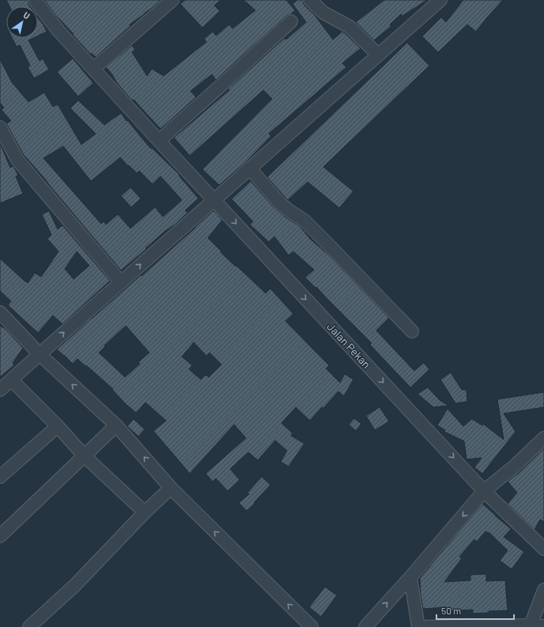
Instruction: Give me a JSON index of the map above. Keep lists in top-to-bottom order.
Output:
{
  "streets": {
    "street": ["Jalan Pekan"]
  },
  "scale_bar": "50 m",
  "north": "top right"
}
